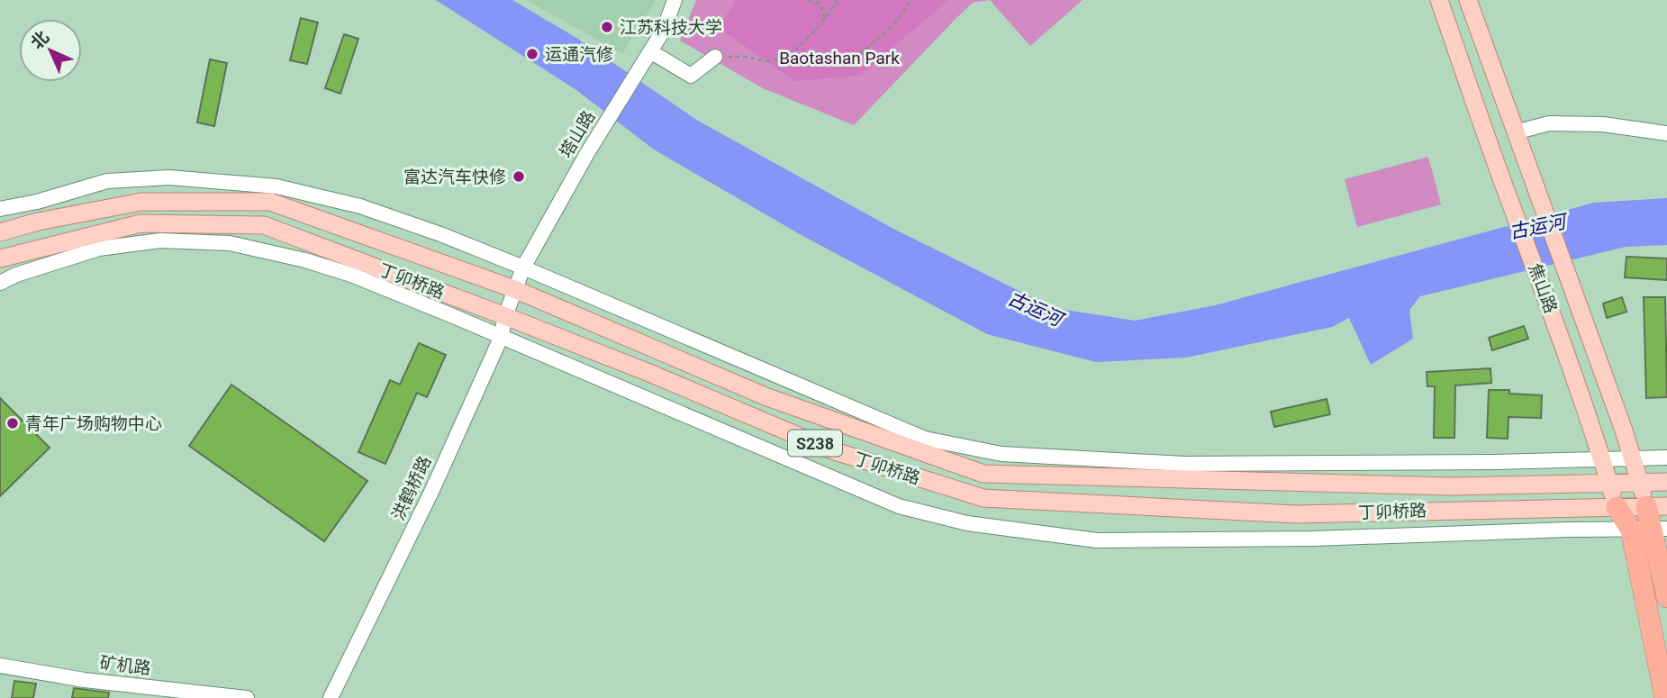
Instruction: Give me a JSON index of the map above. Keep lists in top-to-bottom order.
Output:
{
  "streets": {
    "main road": ["丁卯桥路", "焦山路", "S238"],
    "street": ["塔山路", "洪鹤桥路", "矿机路"]
  },
  "crossings": [
    ["塔山路", "丁卯桥路"],
    ["塔山路", "洪鹤桥路"],
    ["丁卯桥路", "焦山路"],
    ["丁卯桥路", "洪鹤桥路"]
  ],
  "water": ["古运河"],
  "parks": ["Baotashan Park"],
  "places": [
    "江苏科技大学",
    "运通汽修",
    "富达汽车快修",
    "青年广场购物中心"
  ],
  "north": "top left"
}
